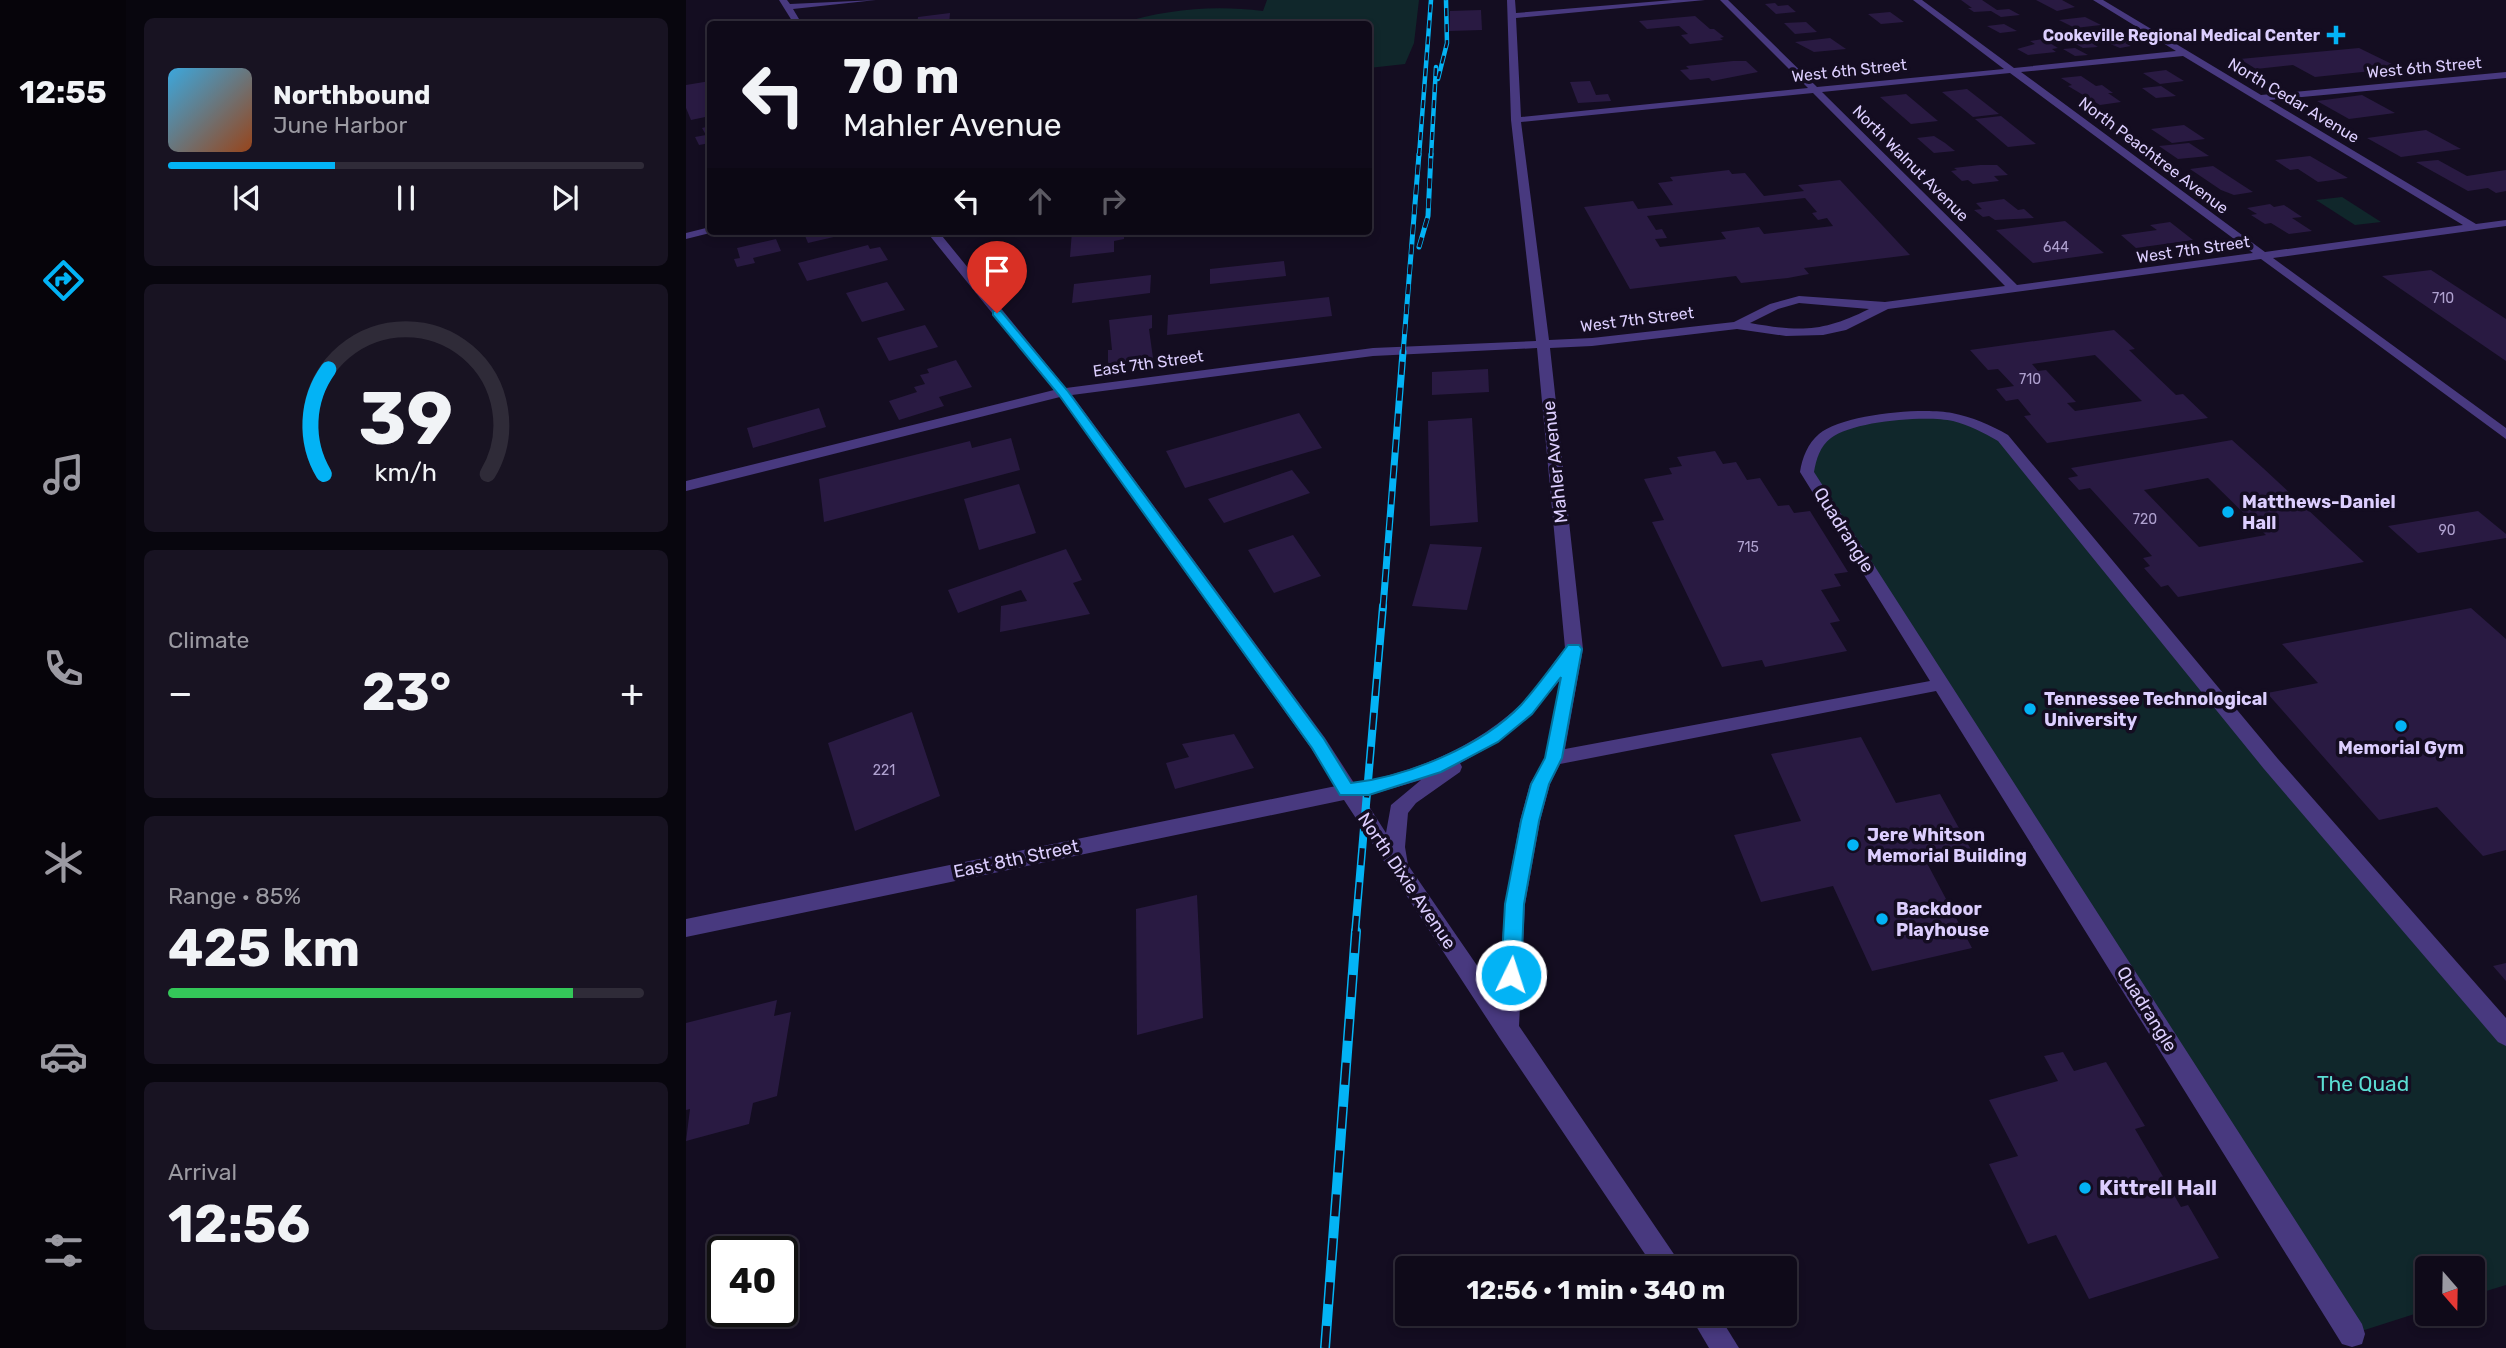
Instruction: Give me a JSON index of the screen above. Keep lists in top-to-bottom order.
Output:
{
  "streets": {
    "street": [
      "West 6th Street",
      "North Cedar Avenue",
      "North Peachtree Avenue",
      "North Walnut Avenue",
      "West 7th Street",
      "East 7th Street",
      "Mahler Avenue",
      "Quadrangle",
      "East 8th Street",
      "North Dixie Avenue"
    ]
  },
  "crossings": [
    ["West 6th Street", "North Cedar Avenue"],
    ["West 6th Street", "North Peachtree Avenue"],
    ["West 6th Street", "North Walnut Avenue"],
    ["West 6th Street", "Mahler Avenue"],
    ["North Cedar Avenue", "West 7th Street"],
    ["North Peachtree Avenue", "West 7th Street"],
    ["North Walnut Avenue", "West 7th Street"],
    ["West 7th Street", "East 7th Street"],
    ["West 7th Street", "Mahler Avenue"],
    ["East 7th Street", "Mahler Avenue"],
    ["East 7th Street", "North Dixie Avenue"],
    ["Mahler Avenue", "North Dixie Avenue"],
    ["East 8th Street", "North Dixie Avenue"]
  ],
  "parks": ["The Quad"],
  "places": {
    "health": ["Cookeville Regional Medical Center"],
    "other": [
      "Matthews-Daniel Hall",
      "Tennessee Technological University",
      "Memorial Gym",
      "Jere Whitson Memorial Building",
      "Backdoor Playhouse",
      "Kittrell Hall"
    ]
  },
  "house_numbers": [
    "644",
    "710",
    "710",
    "720",
    "90",
    "715",
    "221"
  ],
  "north": "bottom",
  "page": {
    "tabs": "12:55",
    "turn": ["70 m", "Mahler Avenue"],
    "song": ["Northbound", "June Harbor"],
    "tile": [
      "Climate",
      ["Range · 85%", "425 km"],
      ["Arrival", "12:56"]
    ],
    "heat": ["−", "23°", "+"],
    "limit": "40",
    "trip": "12:56 · 1 min · 340 m",
    "gauge": ["39", "km/h"]
  }
}
